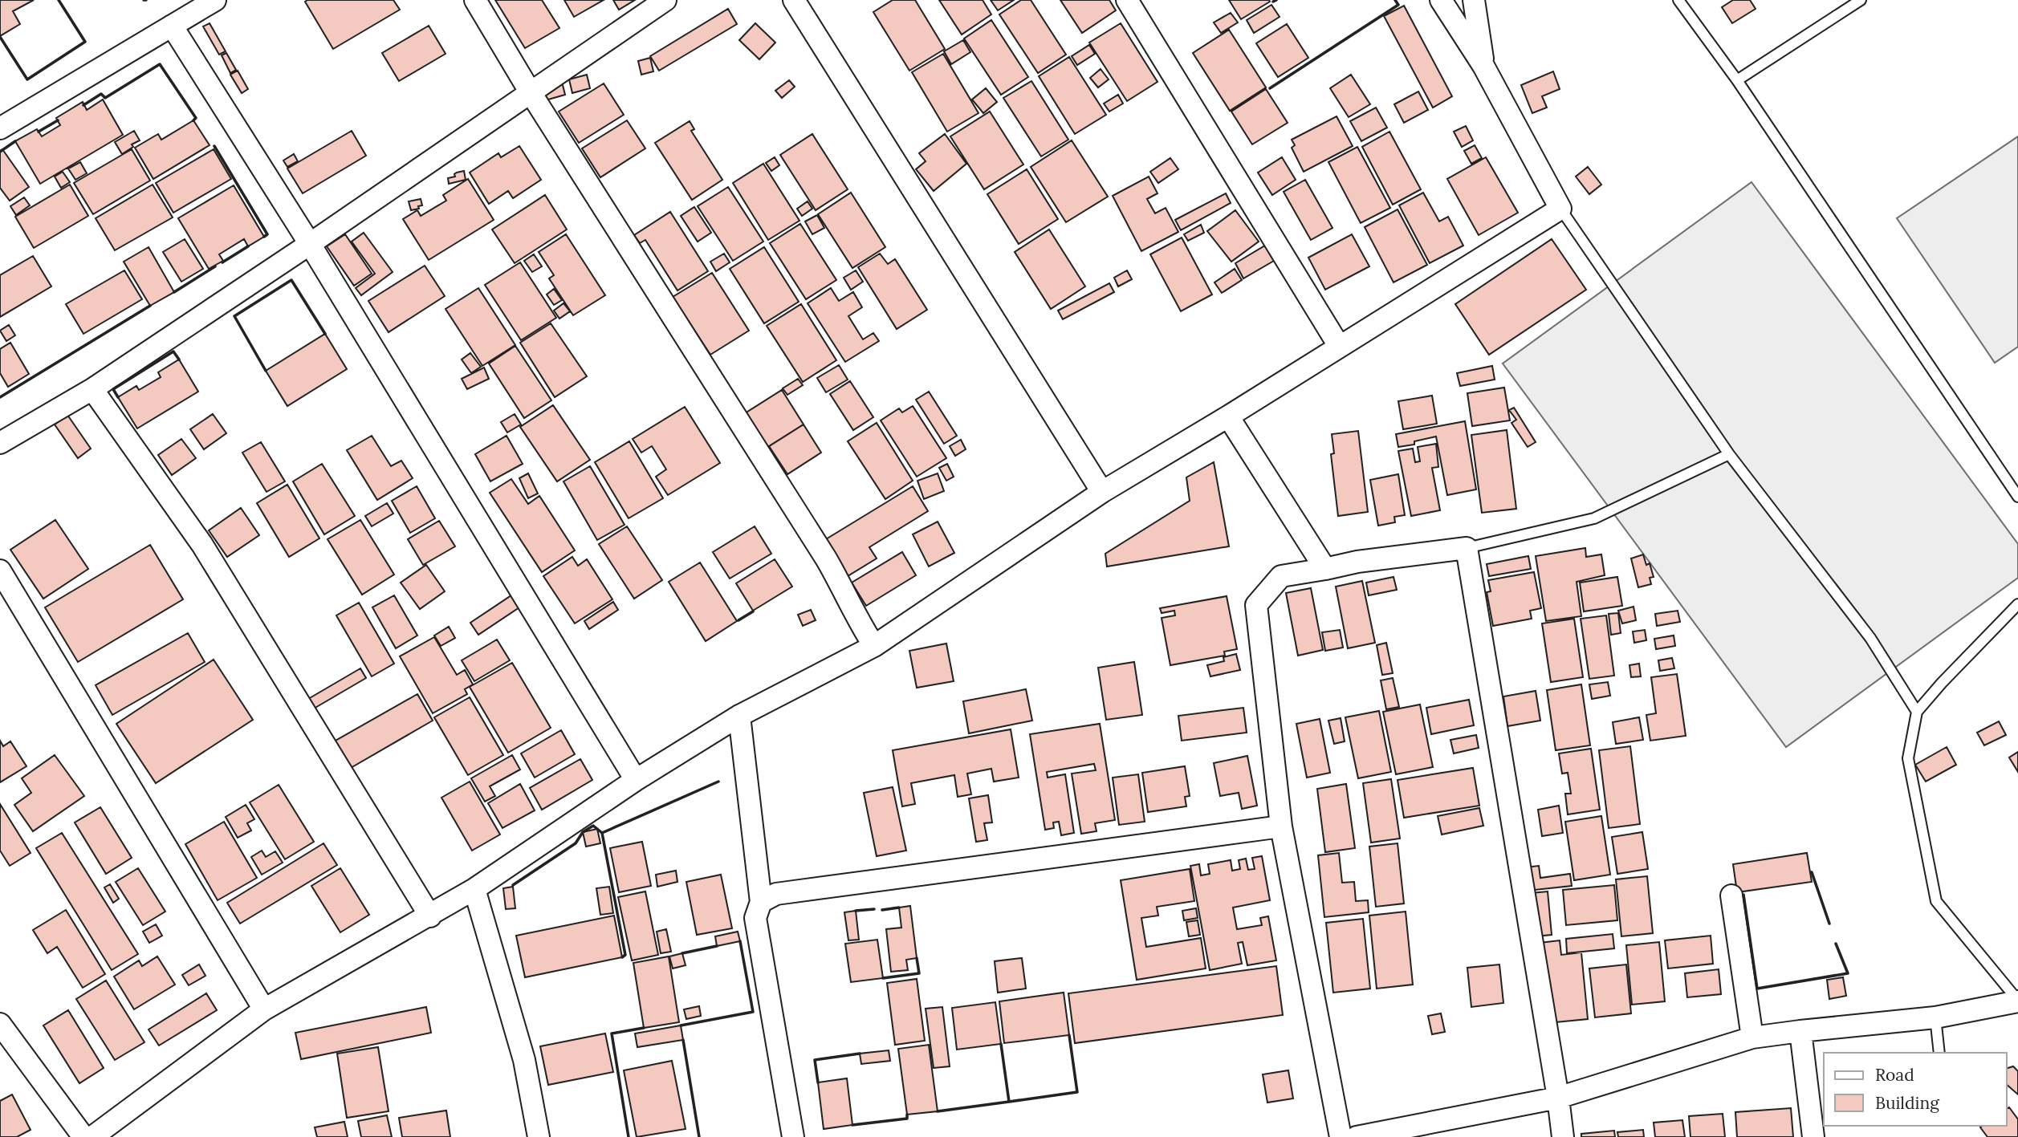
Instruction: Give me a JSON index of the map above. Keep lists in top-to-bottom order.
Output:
{
  "legend": ["Road", "Building"]
}
